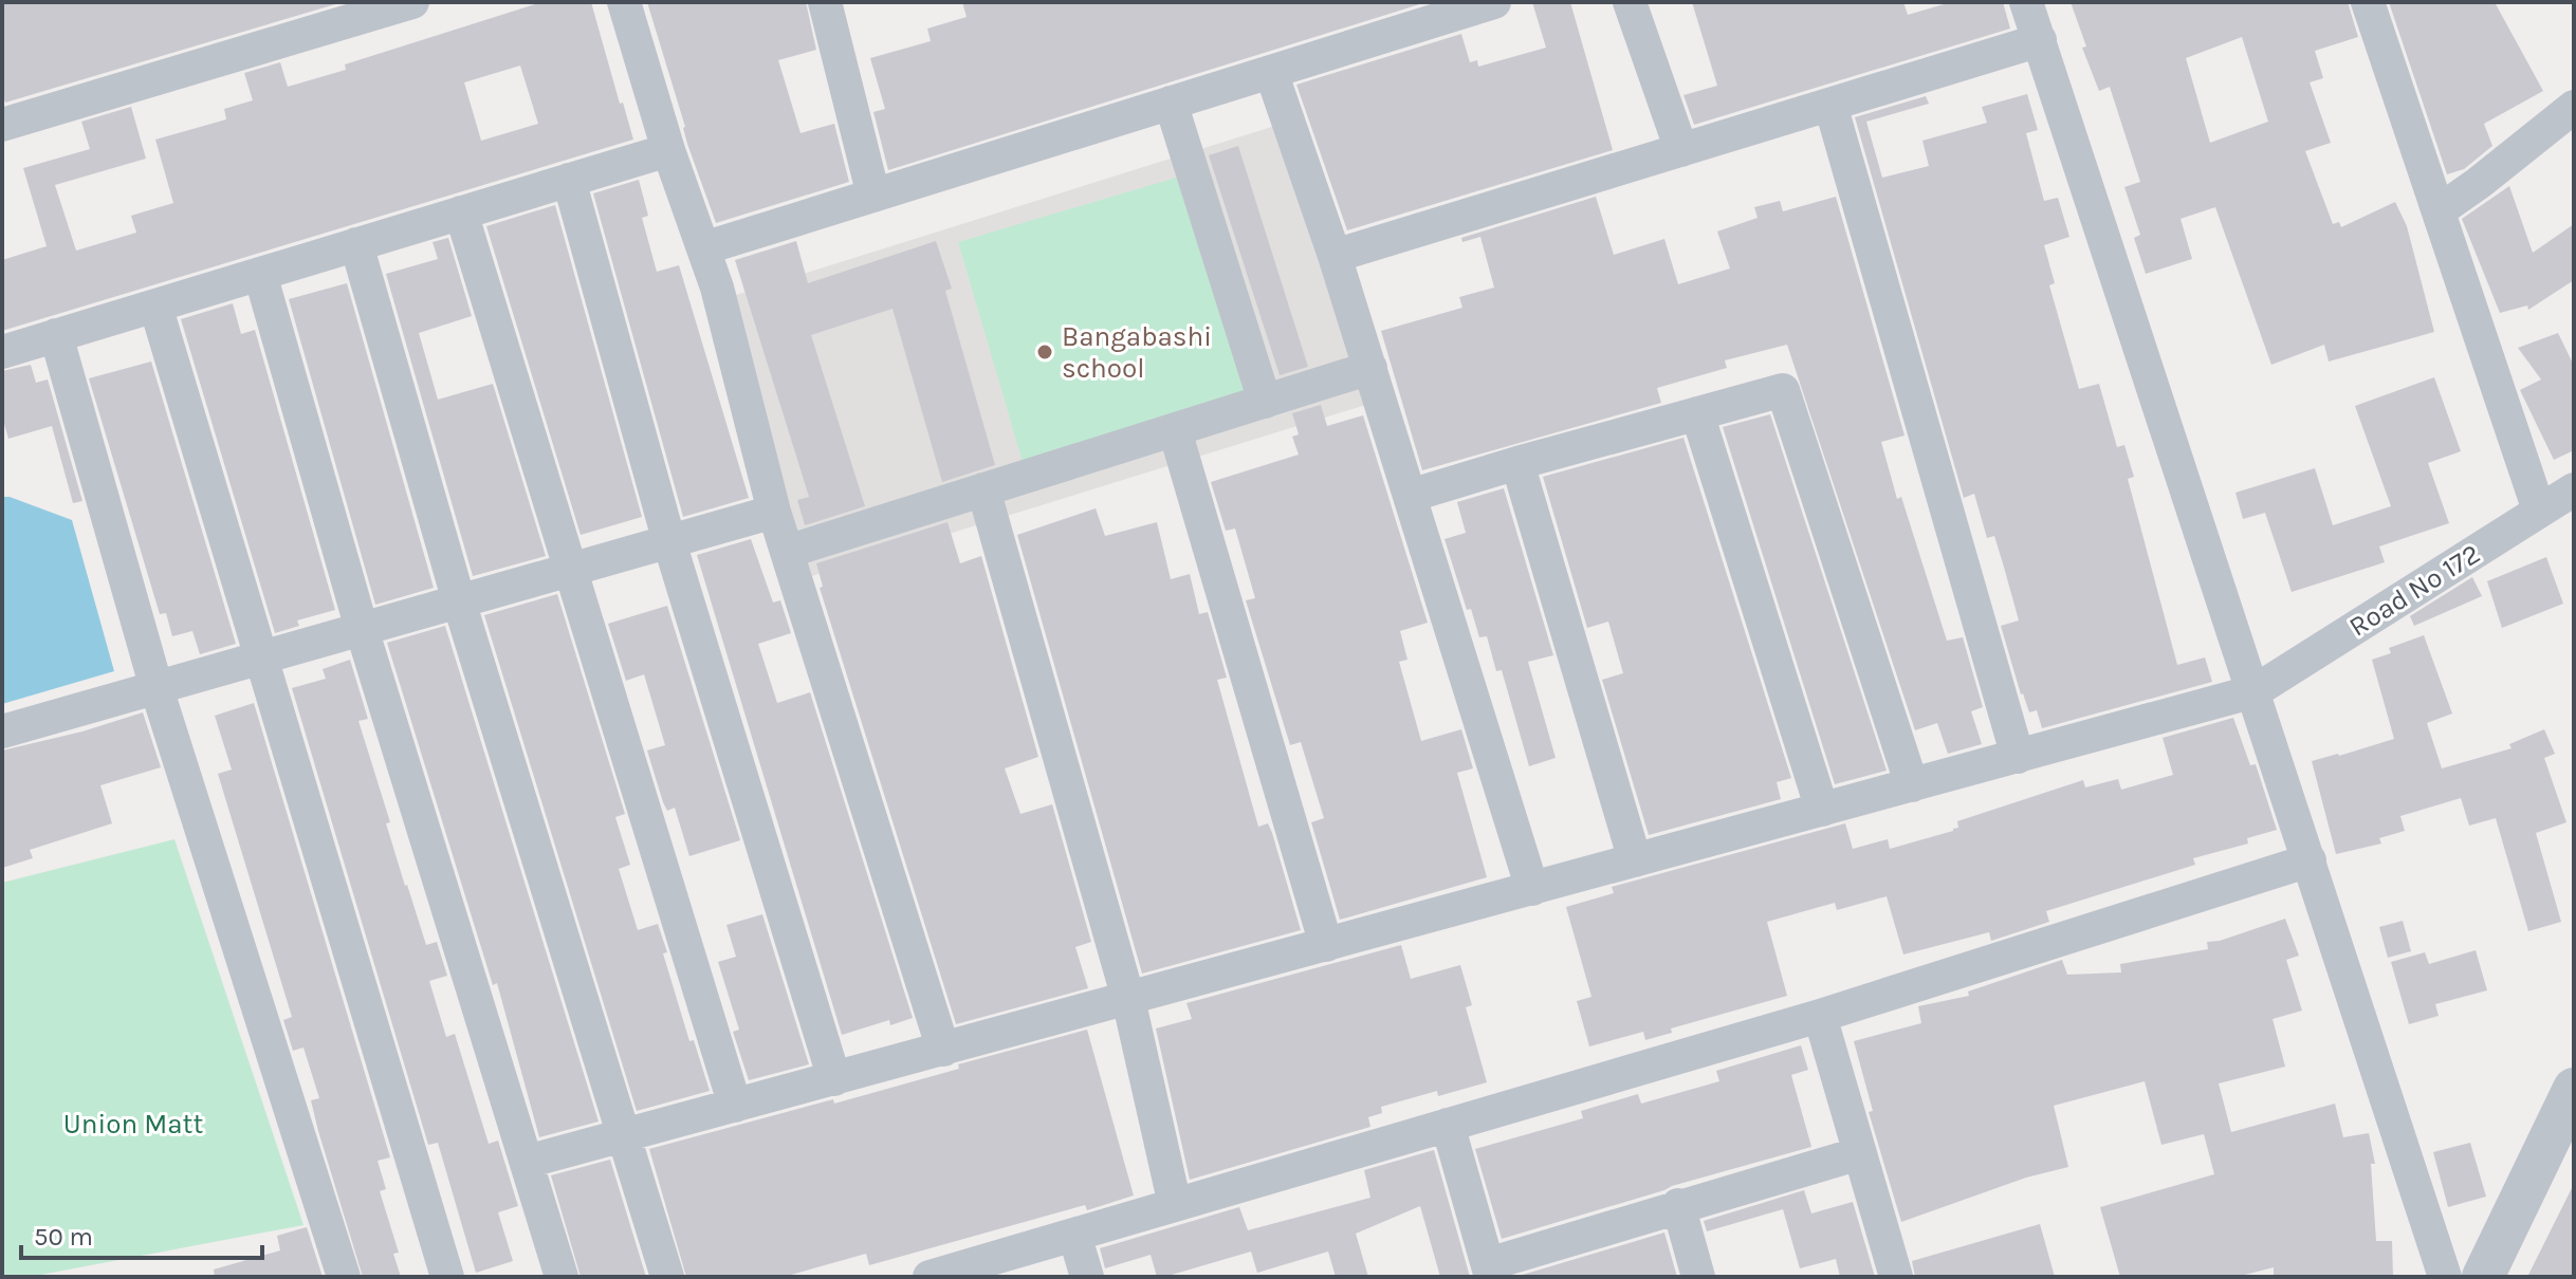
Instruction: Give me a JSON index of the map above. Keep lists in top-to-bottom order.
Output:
{
  "streets": {
    "street": ["Road No 172"]
  },
  "parks": ["Union Matt"],
  "places": ["Bangabashi school"],
  "scale_bar": "50 m"
}
